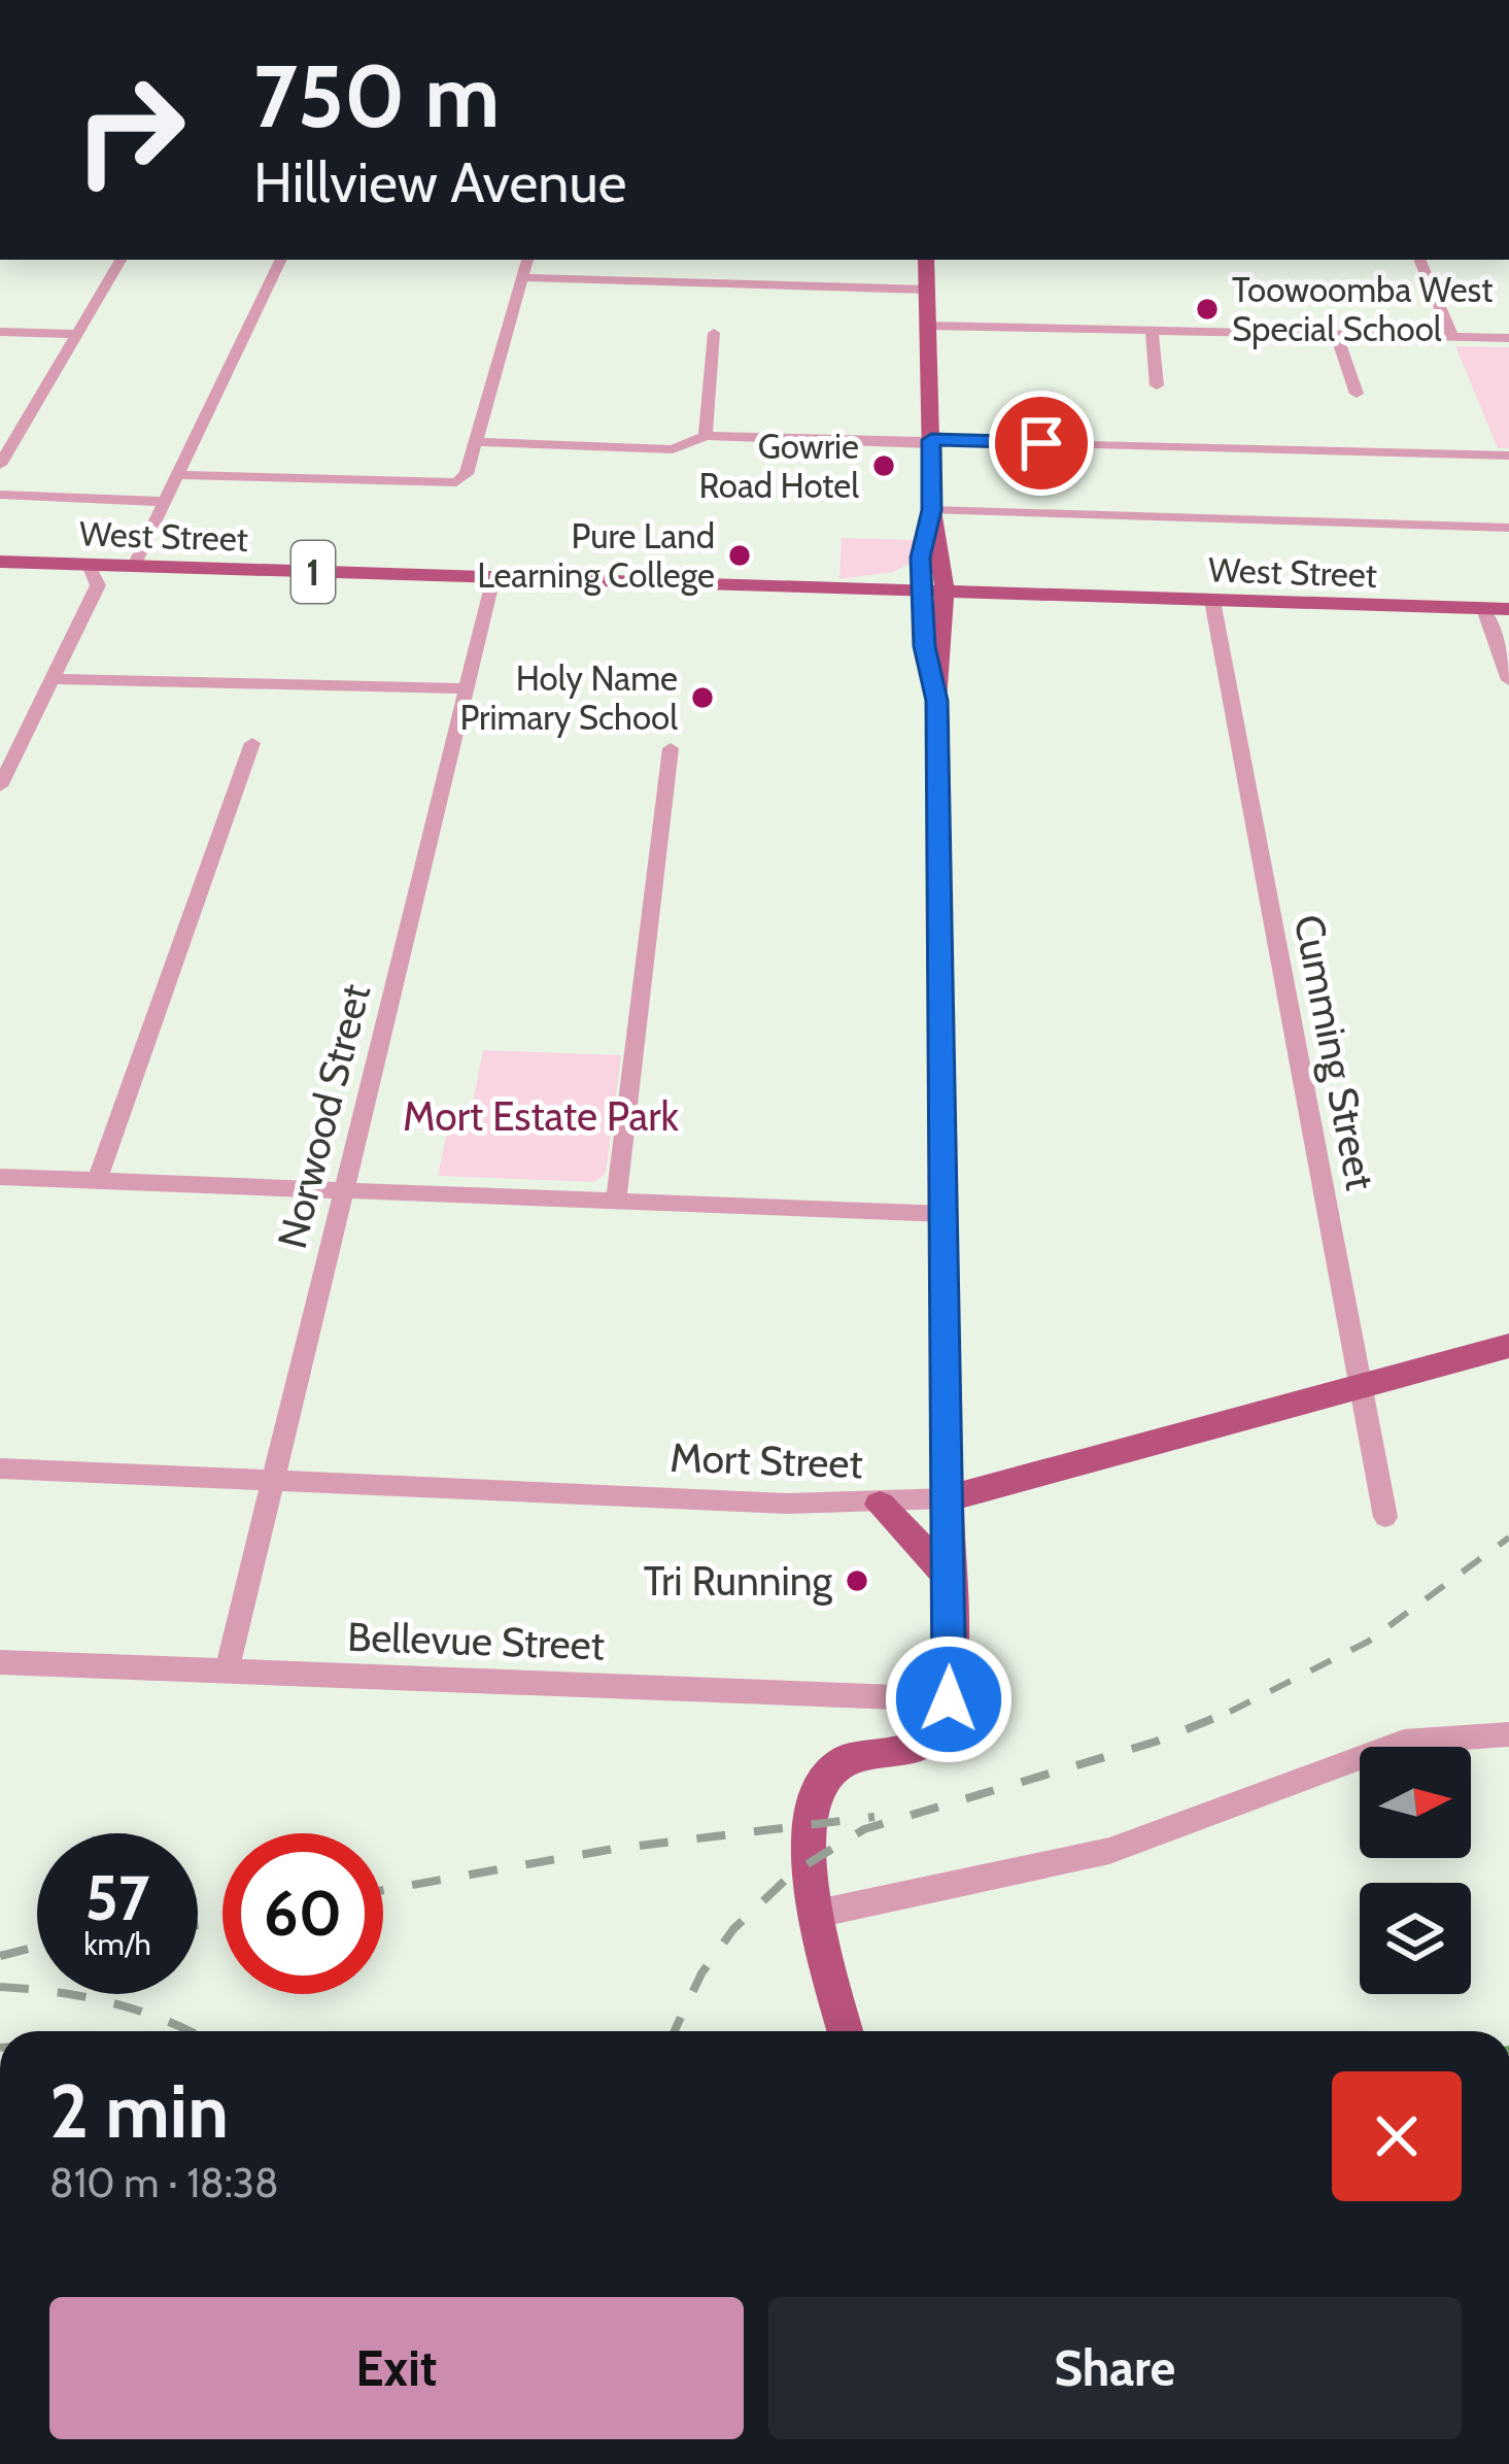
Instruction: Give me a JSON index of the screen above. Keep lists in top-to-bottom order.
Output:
{
  "streets": {
    "main road": ["West Street", "1", "Mort Street"],
    "street": ["Cumming Street", "Norwood Street", "Bellevue Street"]
  },
  "crossings": [
    ["West Street", "Cumming Street"],
    ["West Street", "Norwood Street"],
    ["Cumming Street", "Mort Street"],
    ["Norwood Street", "Mort Street"],
    ["Norwood Street", "Bellevue Street"]
  ],
  "parks": ["Mort Estate Park"],
  "places": [
    "Toowoomba West Special School",
    "Gowrie Road Hotel",
    "Pure Land Learning College",
    "Holy Name Primary School",
    "Tri Running"
  ],
  "north": "right",
  "page": {
    "turn": ["750 m", "Hillview Avenue"],
    "speed": "57 km/h",
    "limit": "60",
    "heading": ["2 min", "810 m · 18:38"],
    "buttons": ["Exit", "Share"]
  }
}
